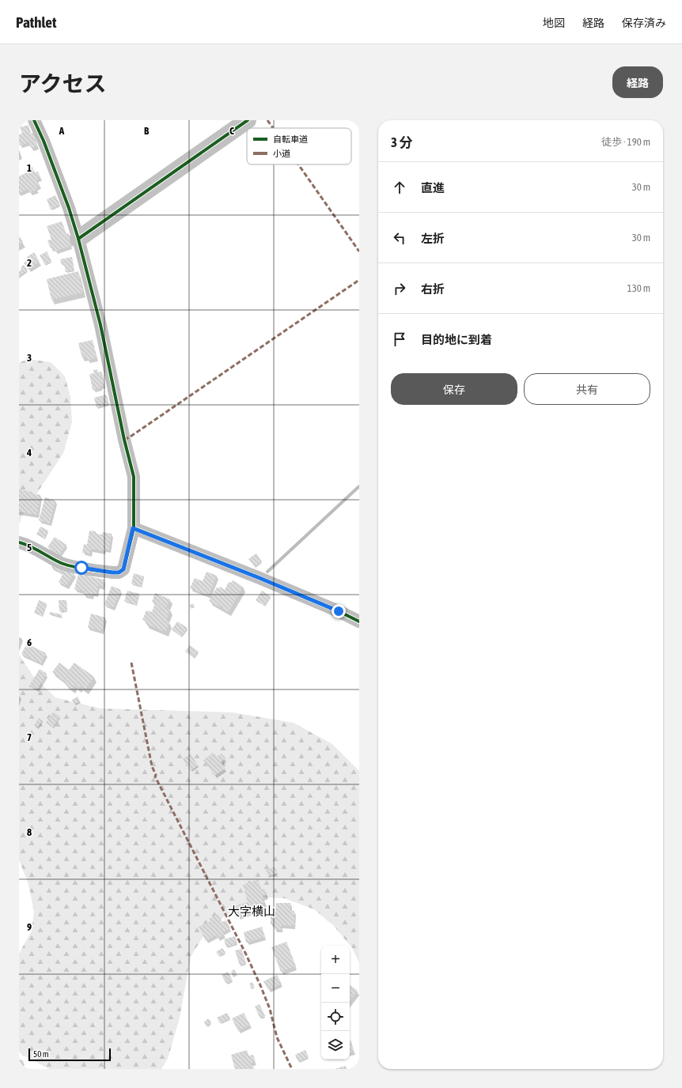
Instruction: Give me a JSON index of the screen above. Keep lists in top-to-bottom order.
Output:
{
  "districts": ["大字横山"],
  "legend": ["自転車道", "小道"],
  "scale_bar": "50 m",
  "page": {
    "header": "Pathlet",
    "nav": ["地図", "経路", "保存済み"],
    "title": "アクセス",
    "buttons": [
      "経路",
      ["保存", "共有"]
    ],
    "heading": ["3 分", "徒歩 · 190 m"],
    "list": [
      ["直進", "30 m"],
      ["左折", "30 m"],
      ["右折", "130 m"],
      "目的地に到着"
    ],
    "map_buttons": ["+", "−"],
    "scale": "50 m"
  },
  "grid": {
    "columns": ["A", "B", "C"],
    "rows": [
      "1",
      "2",
      "3",
      "4",
      "5",
      "6",
      "7",
      "8",
      "9"
    ]
  }
}
